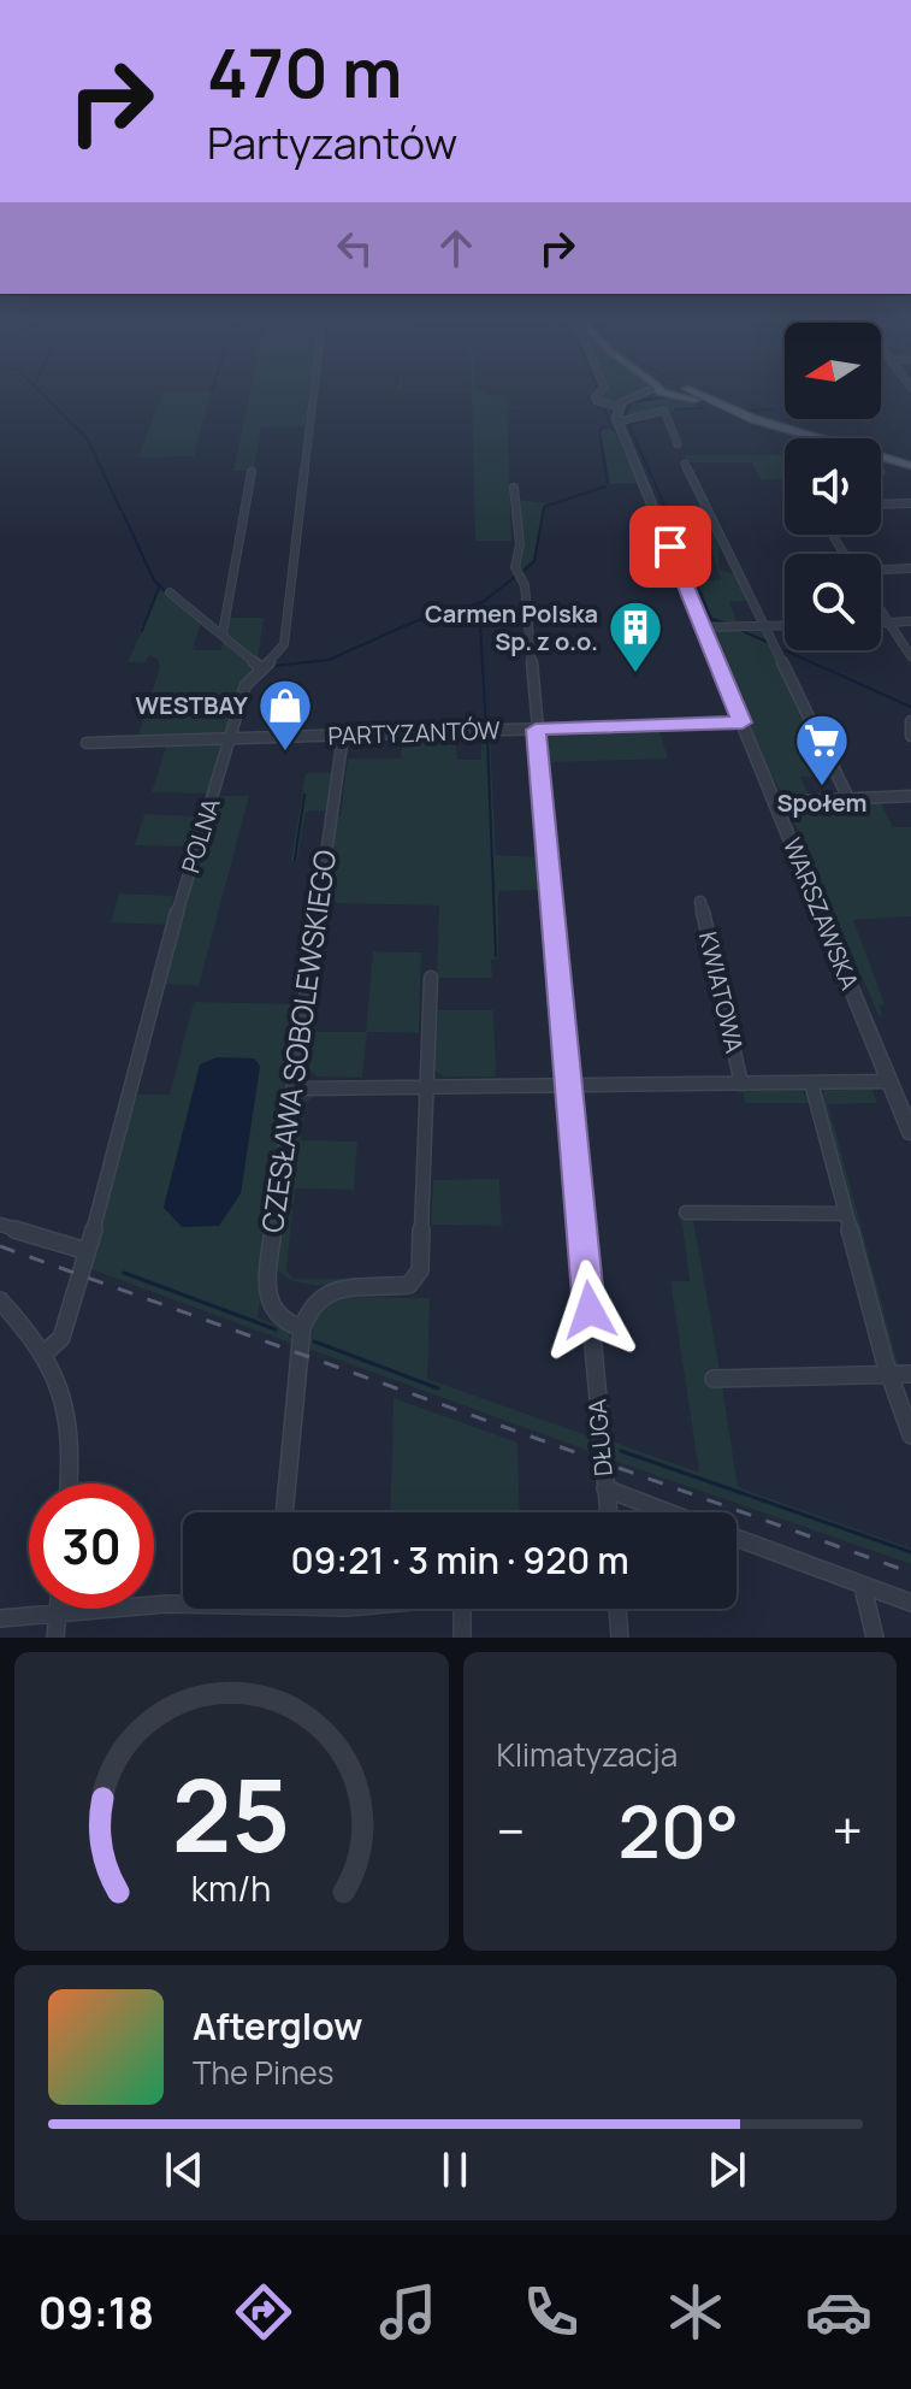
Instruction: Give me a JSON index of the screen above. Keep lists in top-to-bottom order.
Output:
{
  "streets": {
    "street": [
      "PARTYZANTÓW",
      "POLNA",
      "WARSZAWSKA",
      "KWIATOWA",
      "CZESŁAWA SOBOLEWSKIEGO",
      "DŁUGA"
    ]
  },
  "crossings": [
    ["PARTYZANTÓW", "POLNA"],
    ["PARTYZANTÓW", "WARSZAWSKA"],
    ["PARTYZANTÓW", "CZESŁAWA SOBOLEWSKIEGO"],
    ["PARTYZANTÓW", "DŁUGA"]
  ],
  "places": {
    "building": ["Carmen Polska Sp. z o.o."],
    "shop": ["WESTBAY"],
    "supermarket": ["Społem"]
  },
  "north": "left",
  "page": {
    "turn": ["470 m", "Partyzantów"],
    "limit": "30",
    "trip": "09:21 · 3 min · 920 m",
    "tile": "Klimatyzacja",
    "heat": ["−", "20°", "+"],
    "song": ["Afterglow", "The Pines"],
    "tabs": "09:18",
    "gauge": ["25", "km/h"]
  }
}
